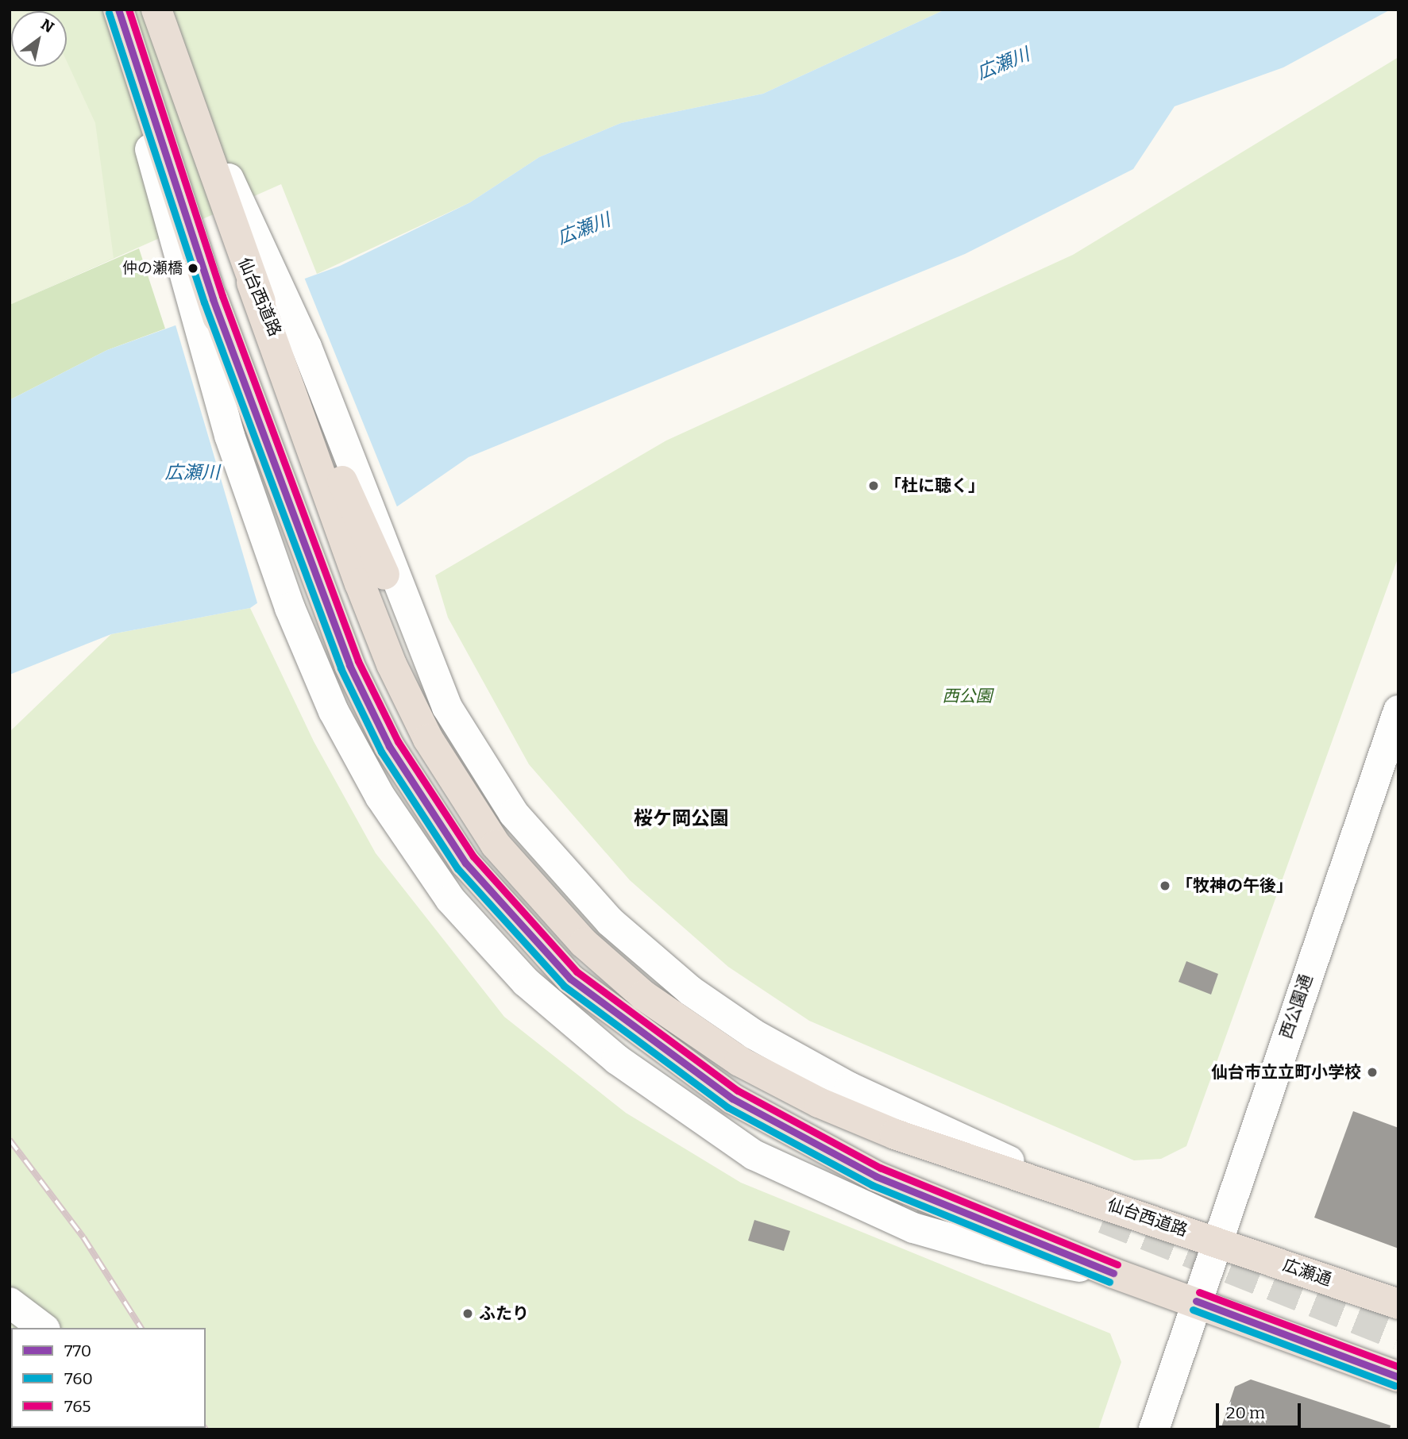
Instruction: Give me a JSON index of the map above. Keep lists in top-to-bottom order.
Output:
{
  "streets": {
    "highway": ["仙台西道路", "広瀬通"],
    "street": ["西公園通"]
  },
  "crossings": [
    ["仙台西道路", "西公園通"],
    ["仙台西道路", "広瀬通"],
    ["西公園通", "広瀬通"]
  ],
  "districts": ["桜ケ岡公園"],
  "water": ["広瀬川"],
  "parks": ["西公園"],
  "places": [
    "仲の瀬橋",
    "「杜に聴く」",
    "「牧神の午後」",
    "仙台市立立町小学校",
    "ふたり"
  ],
  "lines": ["transit line 770", "transit line 765", "transit line 760"],
  "legend": ["770", "760", "765"],
  "scale_bar": "20 m",
  "north": "top right"
}
